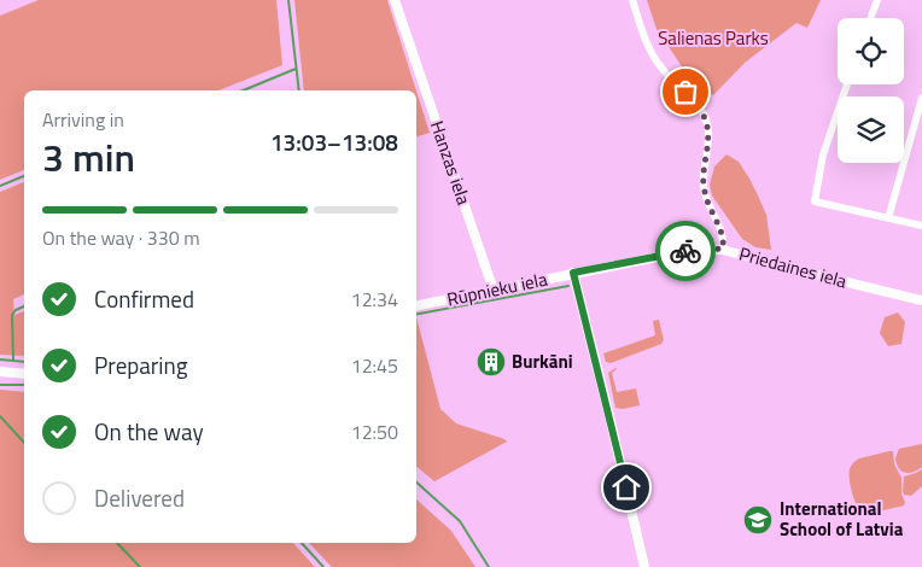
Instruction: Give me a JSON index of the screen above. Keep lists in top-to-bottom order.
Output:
{
  "streets": {
    "street": ["Hanzas iela", "Priedaines iela", "Rūpnieku iela"]
  },
  "crossings": [
    ["Hanzas iela", "Rūpnieku iela"],
    ["Priedaines iela", "Rūpnieku iela"]
  ],
  "parks": ["Salienas Parks"],
  "places": {
    "building": ["Burkāni"],
    "school or university": ["International School of Latvia"]
  },
  "page": {
    "heading": ["3 min", "Arriving in", "13:03–13:08"],
    "bar": "On the way · 330 m",
    "list": [
      ["Confirmed", "12:34"],
      ["Preparing", "12:45"],
      ["On the way", "12:50"],
      "Delivered"
    ]
  }
}
